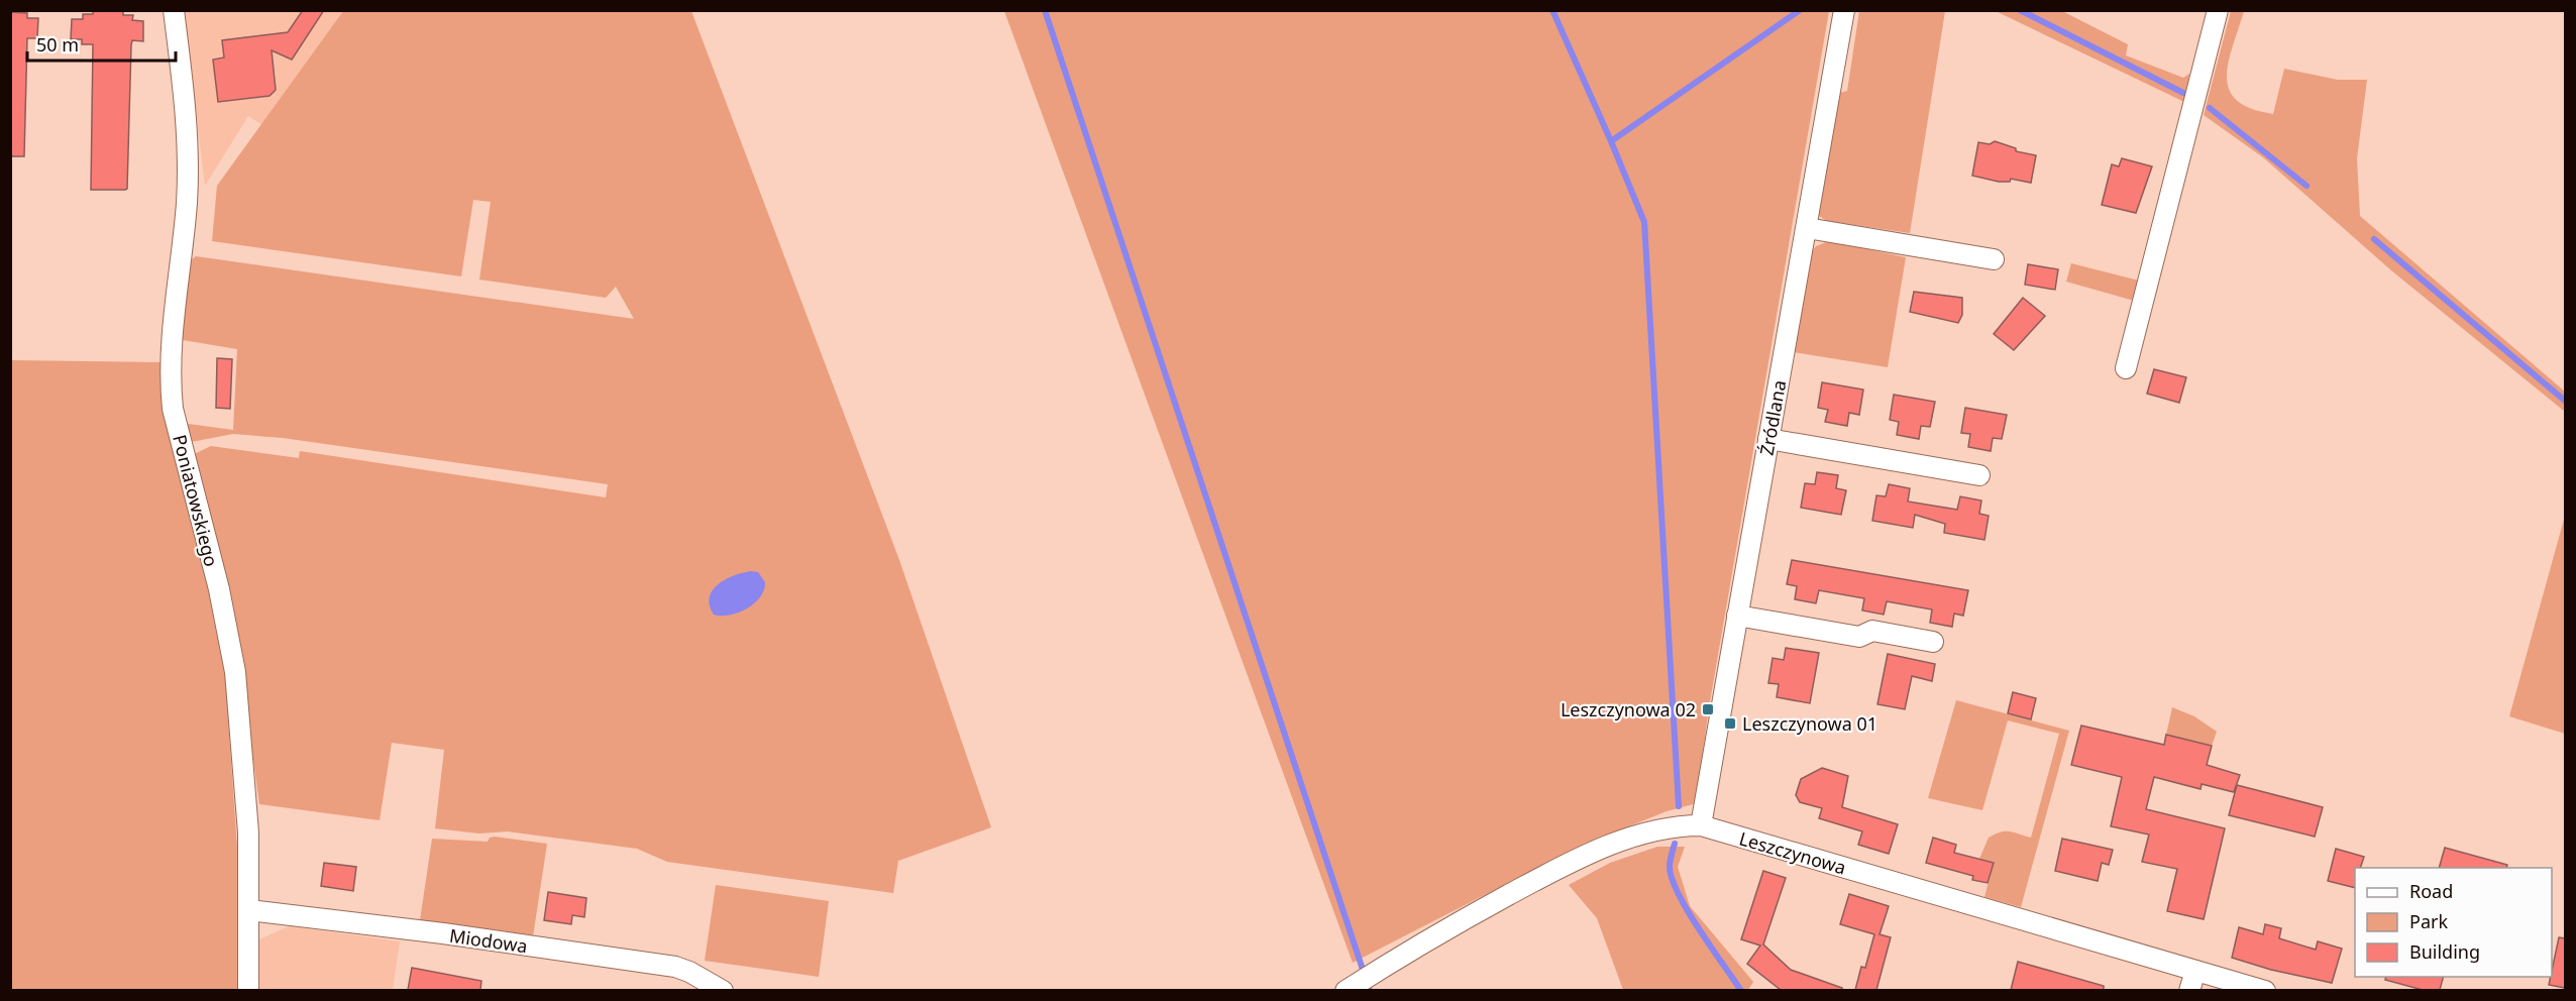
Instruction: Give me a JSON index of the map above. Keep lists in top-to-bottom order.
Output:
{
  "streets": {
    "street": [
      "Źródlana",
      "Poniatowskiego",
      "Leszczynowa",
      "Miodowa"
    ]
  },
  "crossings": [
    ["Źródlana", "Leszczynowa"],
    ["Poniatowskiego", "Miodowa"]
  ],
  "places": {
    "transit": ["Leszczynowa 02", "Leszczynowa 01"]
  },
  "legend": ["Road", "Park", "Building"],
  "scale_bar": "50 m"
}
